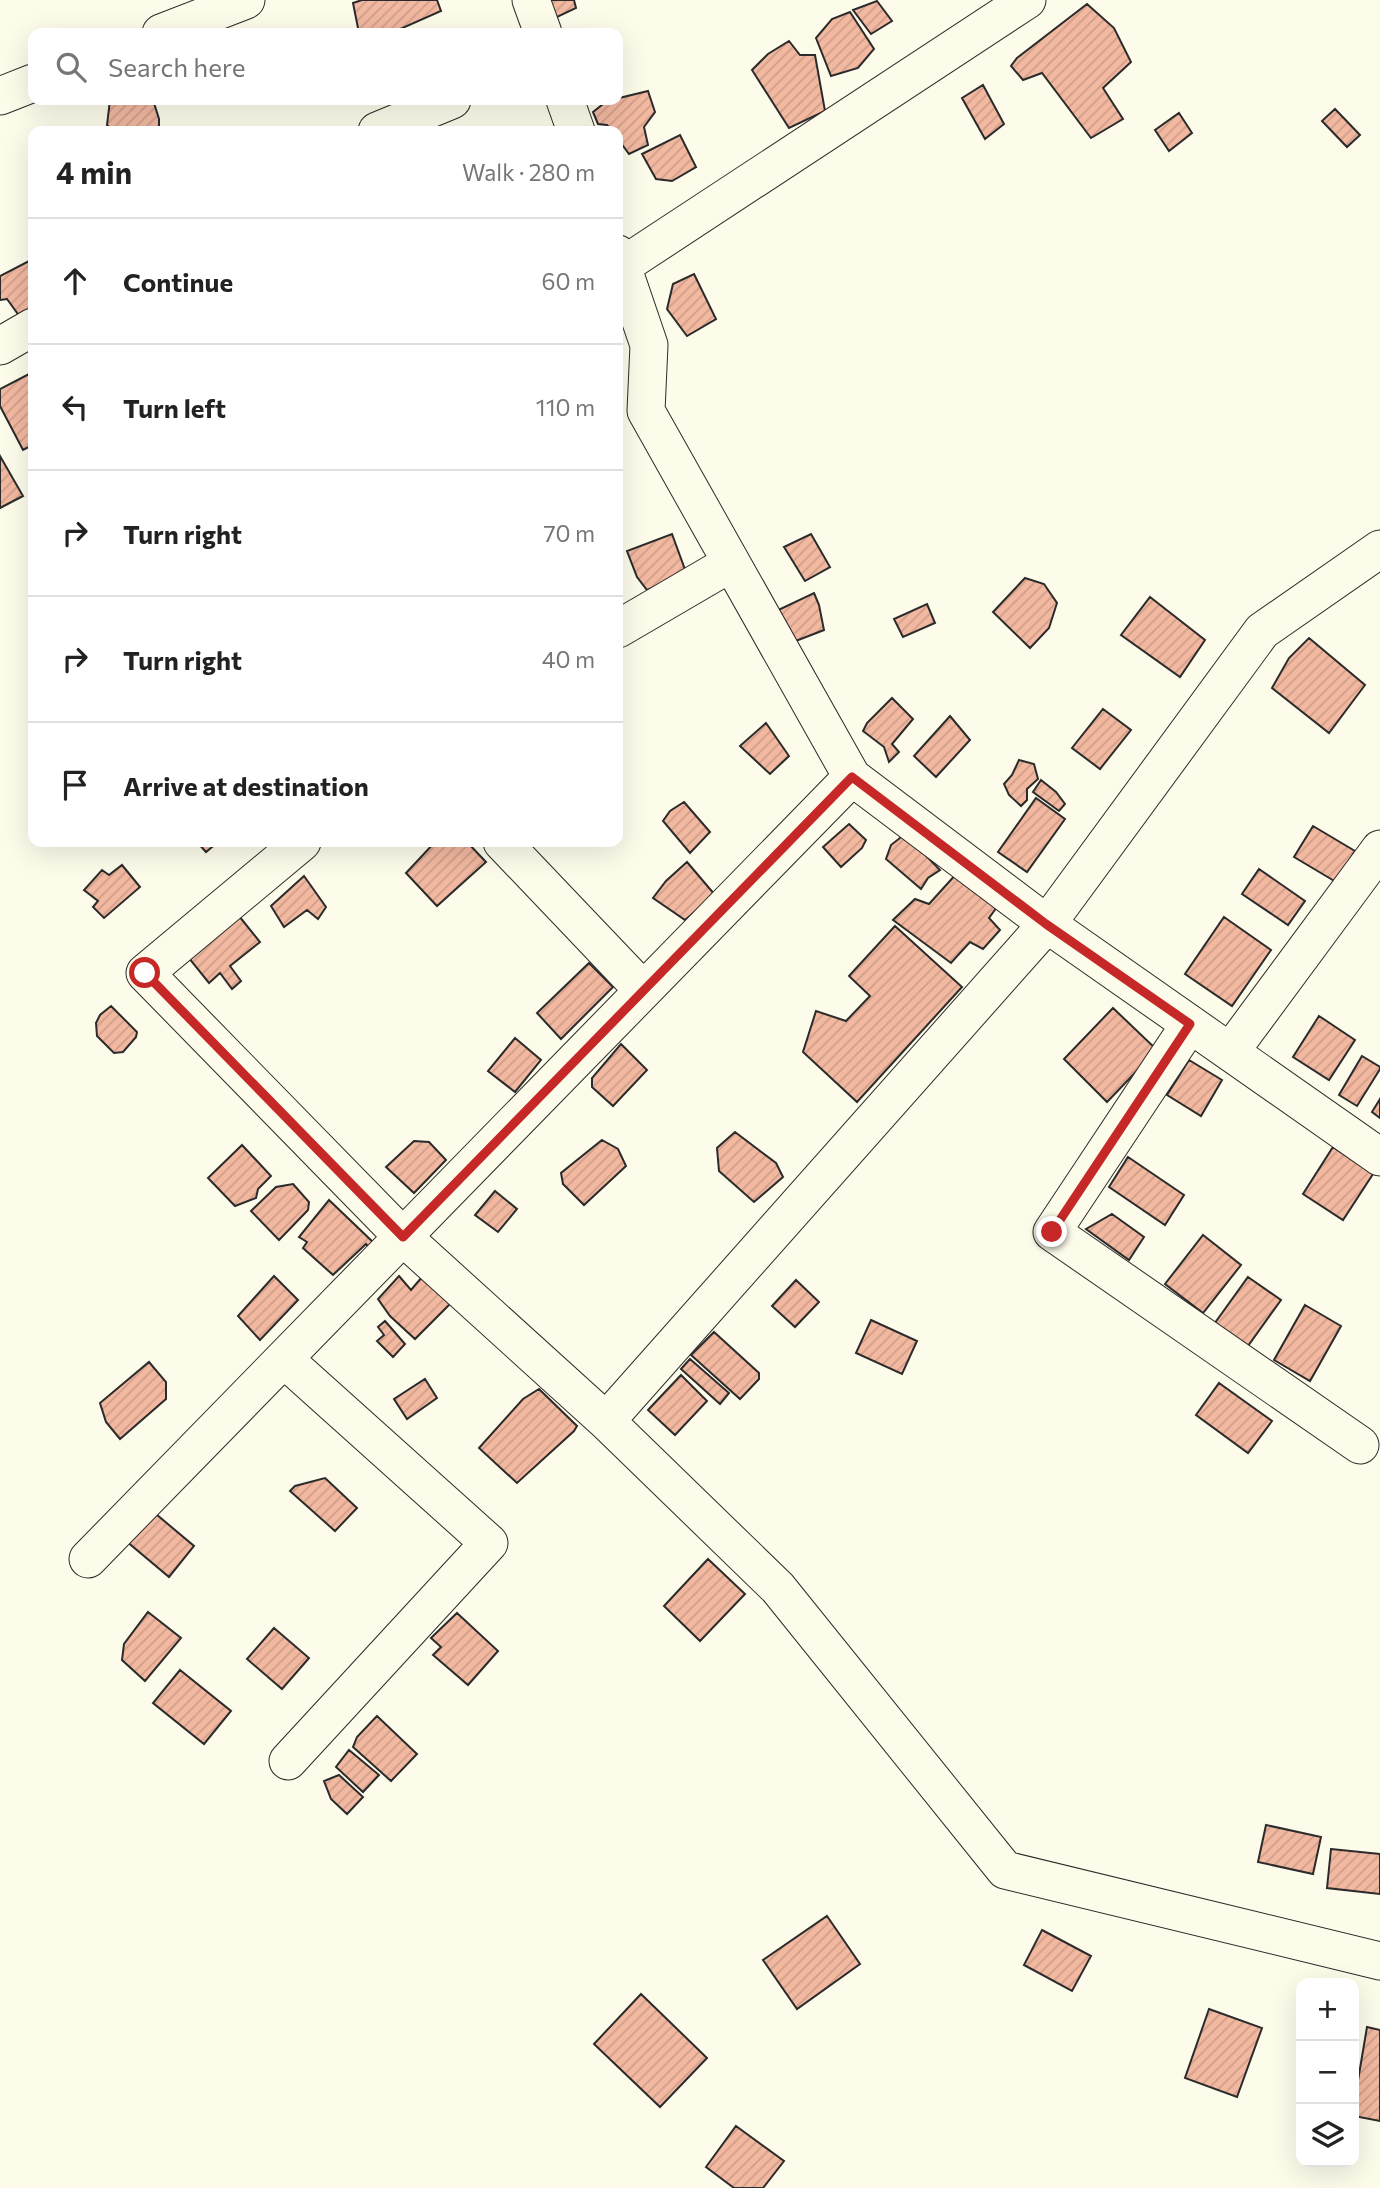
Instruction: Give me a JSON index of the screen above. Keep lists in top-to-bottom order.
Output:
{
  "page": {
    "search": "Search here",
    "heading": ["4 min", "Walk · 280 m"],
    "list": [
      ["Continue", "60 m"],
      ["Turn left", "110 m"],
      ["Turn right", "70 m"],
      ["Turn right", "40 m"],
      "Arrive at destination"
    ],
    "map_buttons": ["+", "−"]
  }
}
